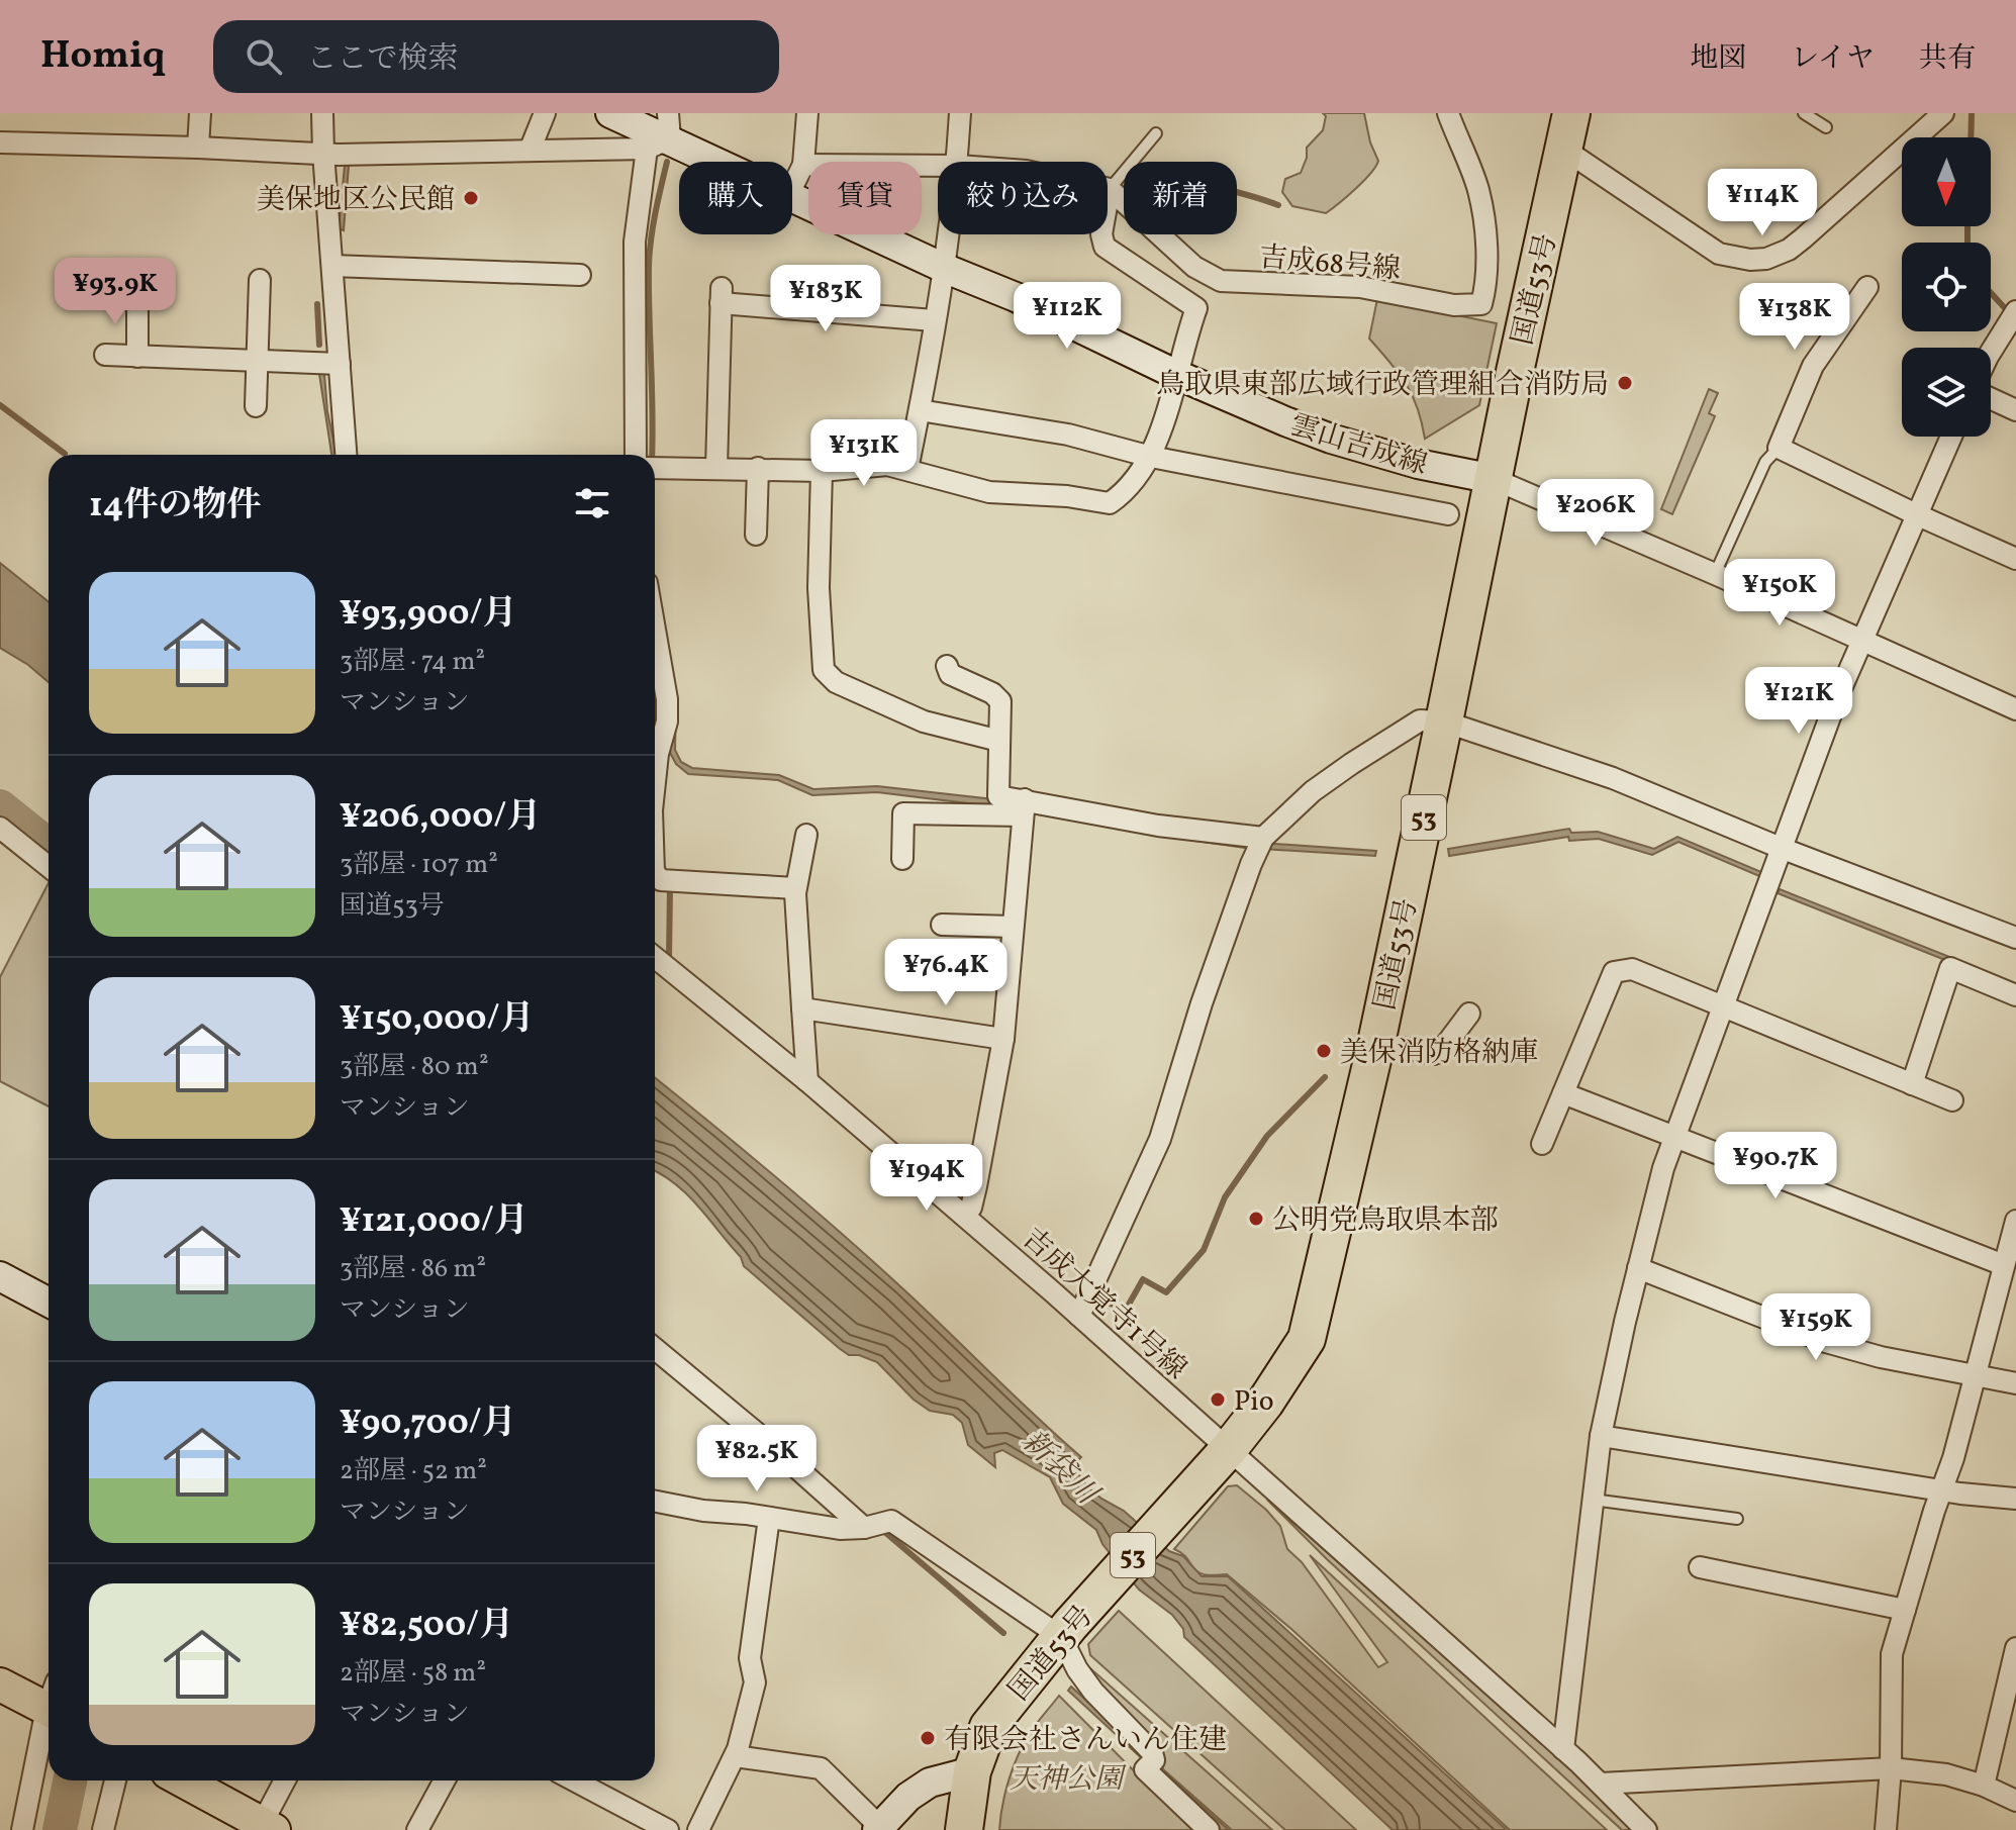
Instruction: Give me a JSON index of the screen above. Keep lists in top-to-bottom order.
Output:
{
  "streets": {
    "highway": ["国道53号", "53"],
    "street": ["吉成68号線", "雲山吉成線", "吉成大覚寺1号線"]
  },
  "crossings": [
    ["国道53号", "雲山吉成線"],
    ["国道53号", "吉成大覚寺1号線"]
  ],
  "water": ["新袋川"],
  "parks": ["天神公園"],
  "places": [
    "美保地区公民館",
    "鳥取県東部広域行政管理組合消防局",
    "美保消防格納庫",
    "公明党鳥取県本部",
    "Pio",
    "有限会社さんいん住建"
  ],
  "north": "bottom",
  "page": {
    "header": "Homiq",
    "search": "ここで検索",
    "nav": ["地図", "レイヤ", "共有"],
    "chip": [
      "購入",
      "賃貸",
      "絞り込み",
      "新着"
    ],
    "price": [
      "¥114K",
      "¥93.9K",
      "¥183K",
      "¥112K",
      "¥138K",
      "¥131K",
      "¥206K",
      "¥150K",
      "¥121K",
      "¥76.4K",
      "¥90.7K",
      "¥194K",
      "¥159K",
      "¥82.5K"
    ],
    "heading": "14件の物件",
    "list": [
      {
        "name": "¥93,900/月",
        "note": "3部屋 · 74 m² · マンション"
      },
      {
        "name": "¥206,000/月",
        "note": "3部屋 · 107 m² · 国道53号"
      },
      {
        "name": "¥150,000/月",
        "note": "3部屋 · 80 m² · マンション"
      },
      {
        "name": "¥121,000/月",
        "note": "3部屋 · 86 m² · マンション"
      },
      {
        "name": "¥90,700/月",
        "note": "2部屋 · 52 m² · マンション"
      },
      {
        "name": "¥82,500/月",
        "note": "2部屋 · 58 m² · マンション"
      }
    ]
  }
}
